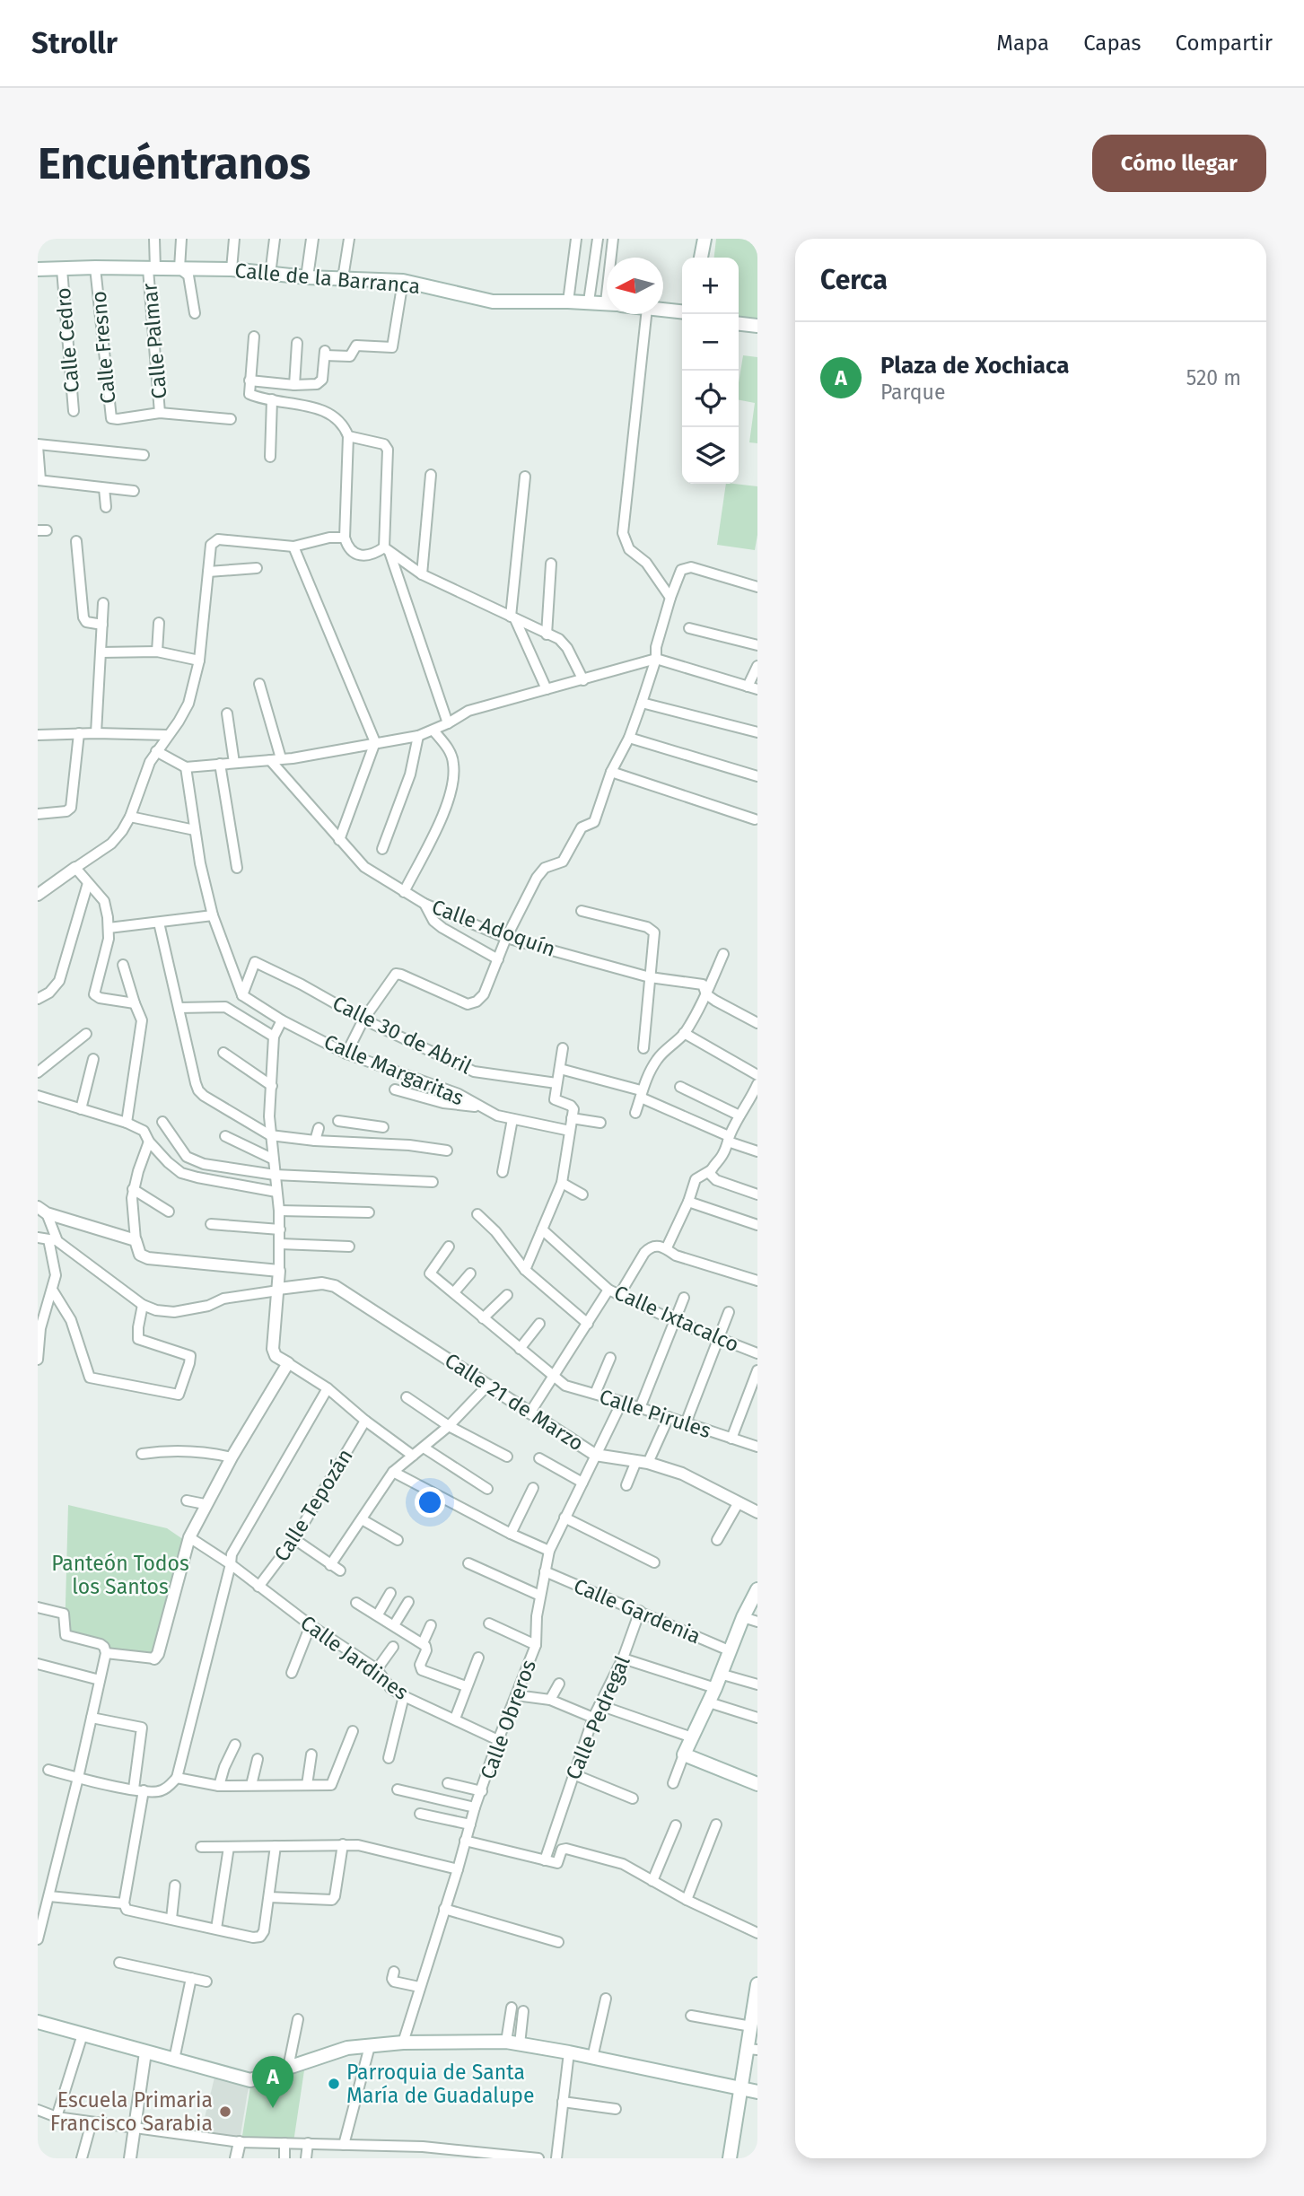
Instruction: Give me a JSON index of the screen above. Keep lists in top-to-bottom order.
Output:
{
  "streets": {
    "main road": ["Calle de la Barranca"],
    "street": [
      "Calle Cedro",
      "Calle Palmar",
      "Calle Fresno",
      "Calle Adoquín",
      "Calle 30 de Abril",
      "Calle Margaritas",
      "Calle Ixtacalco",
      "Calle 21 de Marzo",
      "Calle Pirules",
      "Calle Tepozán",
      "Calle Gardenia",
      "Calle Jardines",
      "Calle Pedregal",
      "Calle Obreros"
    ]
  },
  "crossings": [
    ["Calle de la Barranca", "Calle Cedro"],
    ["Calle de la Barranca", "Calle Palmar"],
    ["Calle de la Barranca", "Calle Fresno"],
    ["Calle Palmar", "Calle Fresno"],
    ["Calle 30 de Abril", "Calle Margaritas"],
    ["Calle 21 de Marzo", "Calle Obreros"],
    ["Calle Pirules", "Calle Obreros"],
    ["Calle Tepozán", "Calle Jardines"],
    ["Calle Gardenia", "Calle Pedregal"],
    ["Calle Gardenia", "Calle Obreros"],
    ["Calle Jardines", "Calle Obreros"]
  ],
  "parks": ["Panteón Todos los Santos"],
  "places": ["Parroquia de Santa María de Guadalupe", "Escuela Primaria Francisco Sarabia"],
  "north": "left",
  "page": {
    "header": "Strollr",
    "nav": ["Mapa", "Capas", "Compartir"],
    "buttons": "Cómo llegar",
    "title": "Encuéntranos",
    "heading": "Cerca",
    "map_buttons": ["+", "−"],
    "list": [
      {
        "mark": "A",
        "name": "Plaza de Xochiaca",
        "note": "Parque",
        "value": "520 m"
      }
    ],
    "pins": "A"
  }
}
